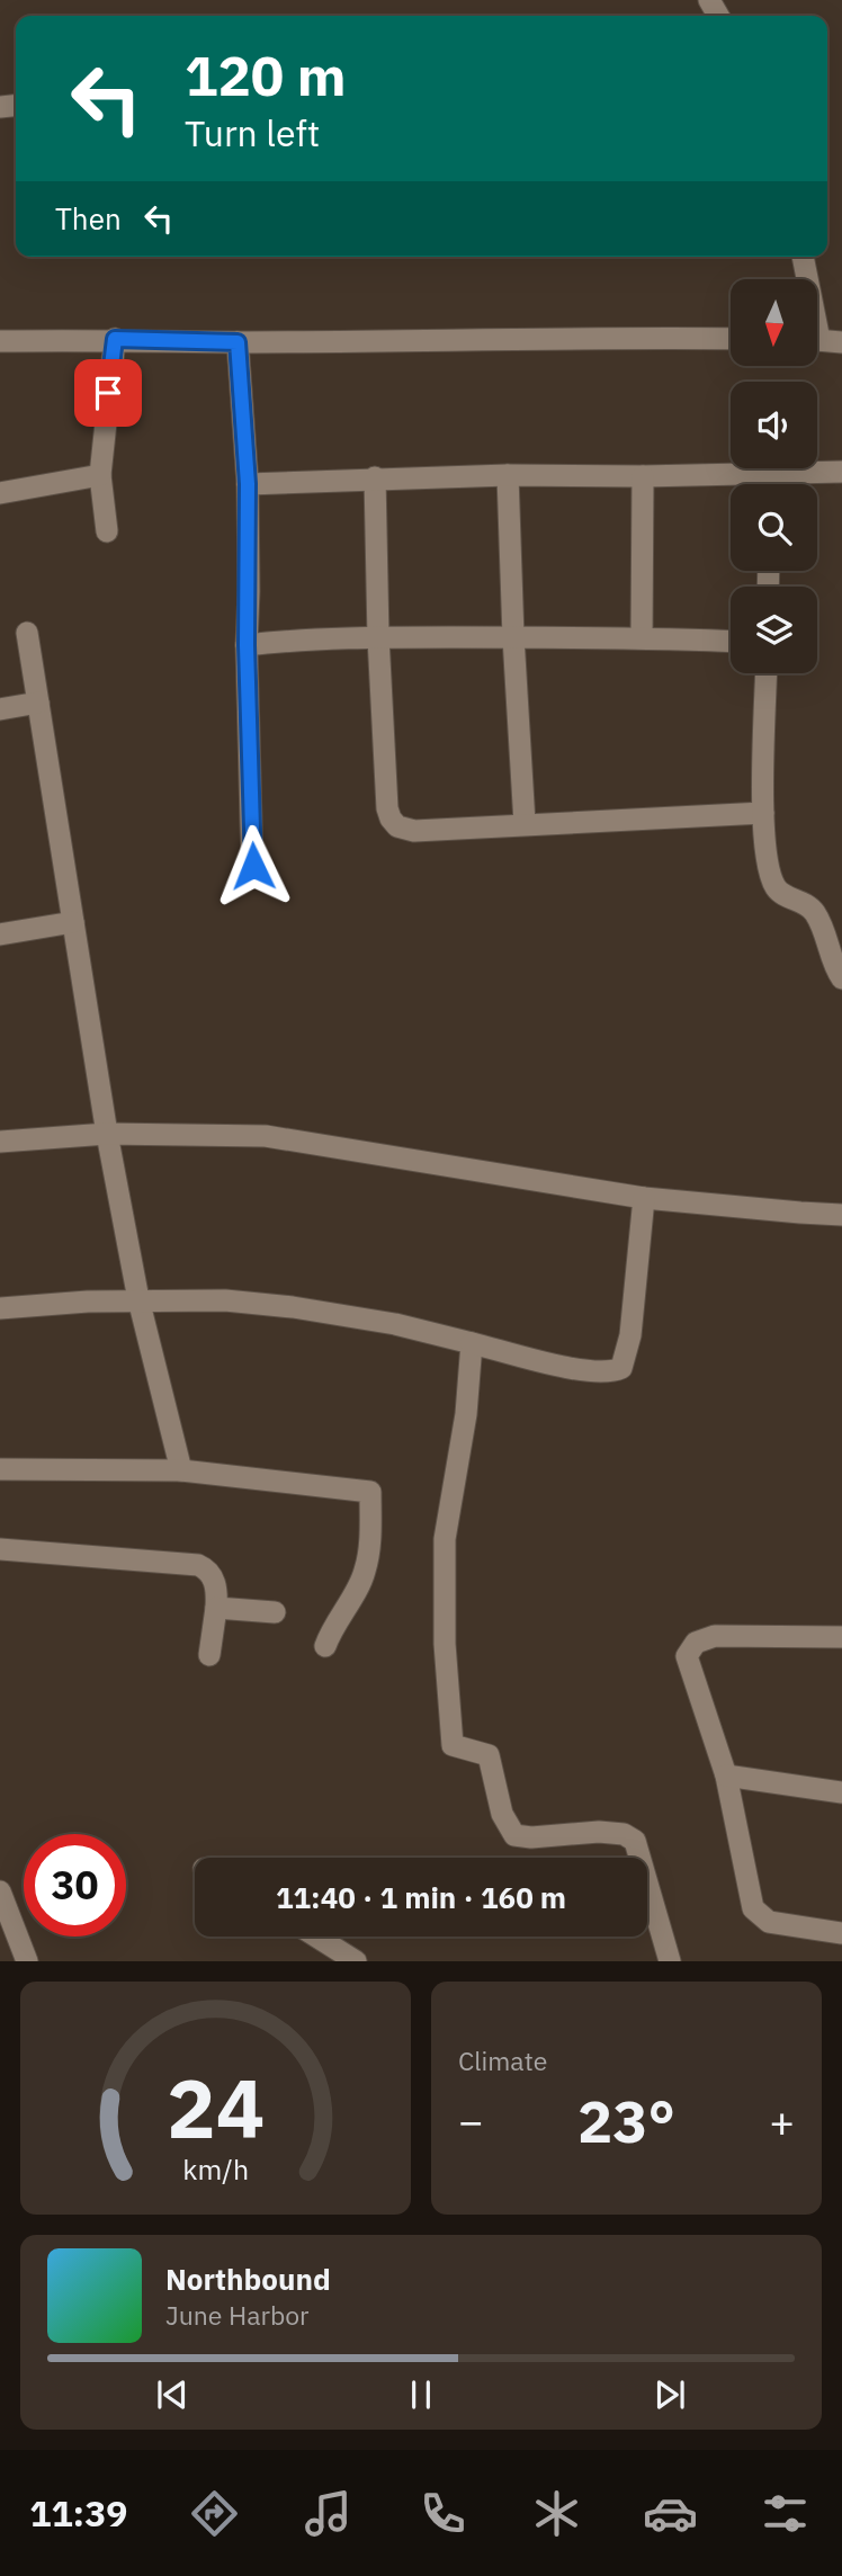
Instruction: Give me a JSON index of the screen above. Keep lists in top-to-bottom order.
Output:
{
  "north": "bottom",
  "page": {
    "turn": ["120 m", "Turn left"],
    "then": "Then",
    "limit": "30",
    "trip": "11:40 · 1 min · 160 m",
    "tile": "Climate",
    "heat": ["−", "23°", "+"],
    "song": ["Northbound", "June Harbor"],
    "tabs": "11:39",
    "gauge": ["24", "km/h"]
  }
}
